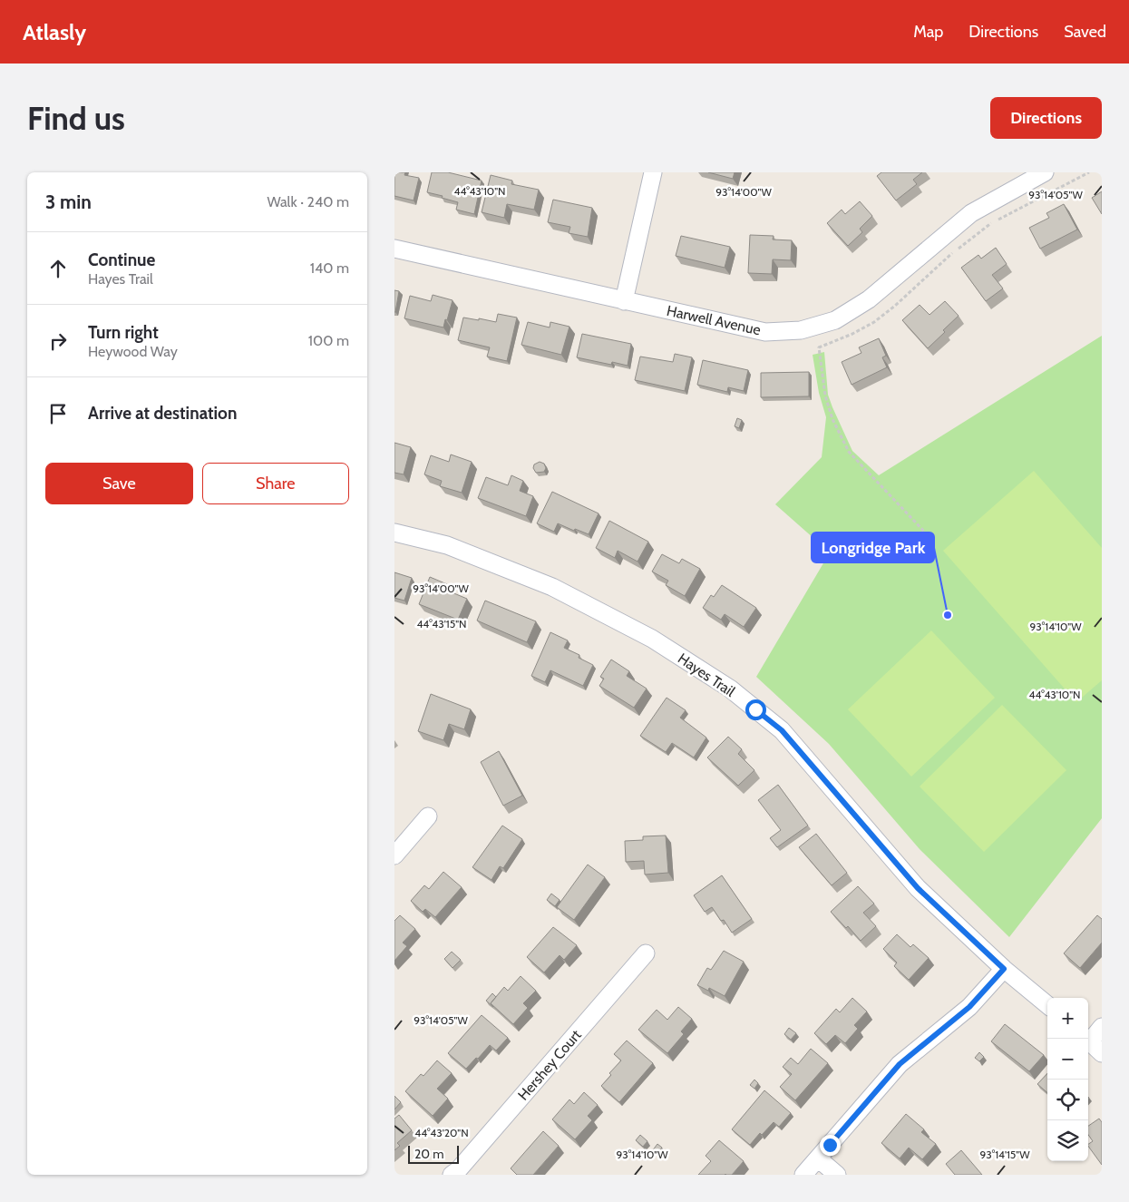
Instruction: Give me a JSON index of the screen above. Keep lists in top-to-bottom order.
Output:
{
  "streets": {
    "street": ["Harwell Avenue", "Hayes Trail", "Hershey Court"]
  },
  "places": ["Longridge Park"],
  "scale_bar": "20 m",
  "page": {
    "header": "Atlasly",
    "nav": ["Map", "Directions", "Saved"],
    "buttons": [
      "Directions",
      ["Save", "Share"]
    ],
    "title": "Find us",
    "heading": ["3 min", "Walk · 240 m"],
    "list": [
      ["Continue", "Hayes Trail", "140 m"],
      ["Turn right", "Heywood Way", "100 m"],
      "Arrive at destination"
    ],
    "map_buttons": ["+", "−"],
    "scale": "20 m"
  },
  "coordinates": [
    "44°43'10\"N",
    "93°14'00\"W",
    "93°14'05\"W",
    "44°43'15\"N",
    "93°14'10\"W",
    "44°43'20\"N",
    "93°14'15\"W"
  ]
}
